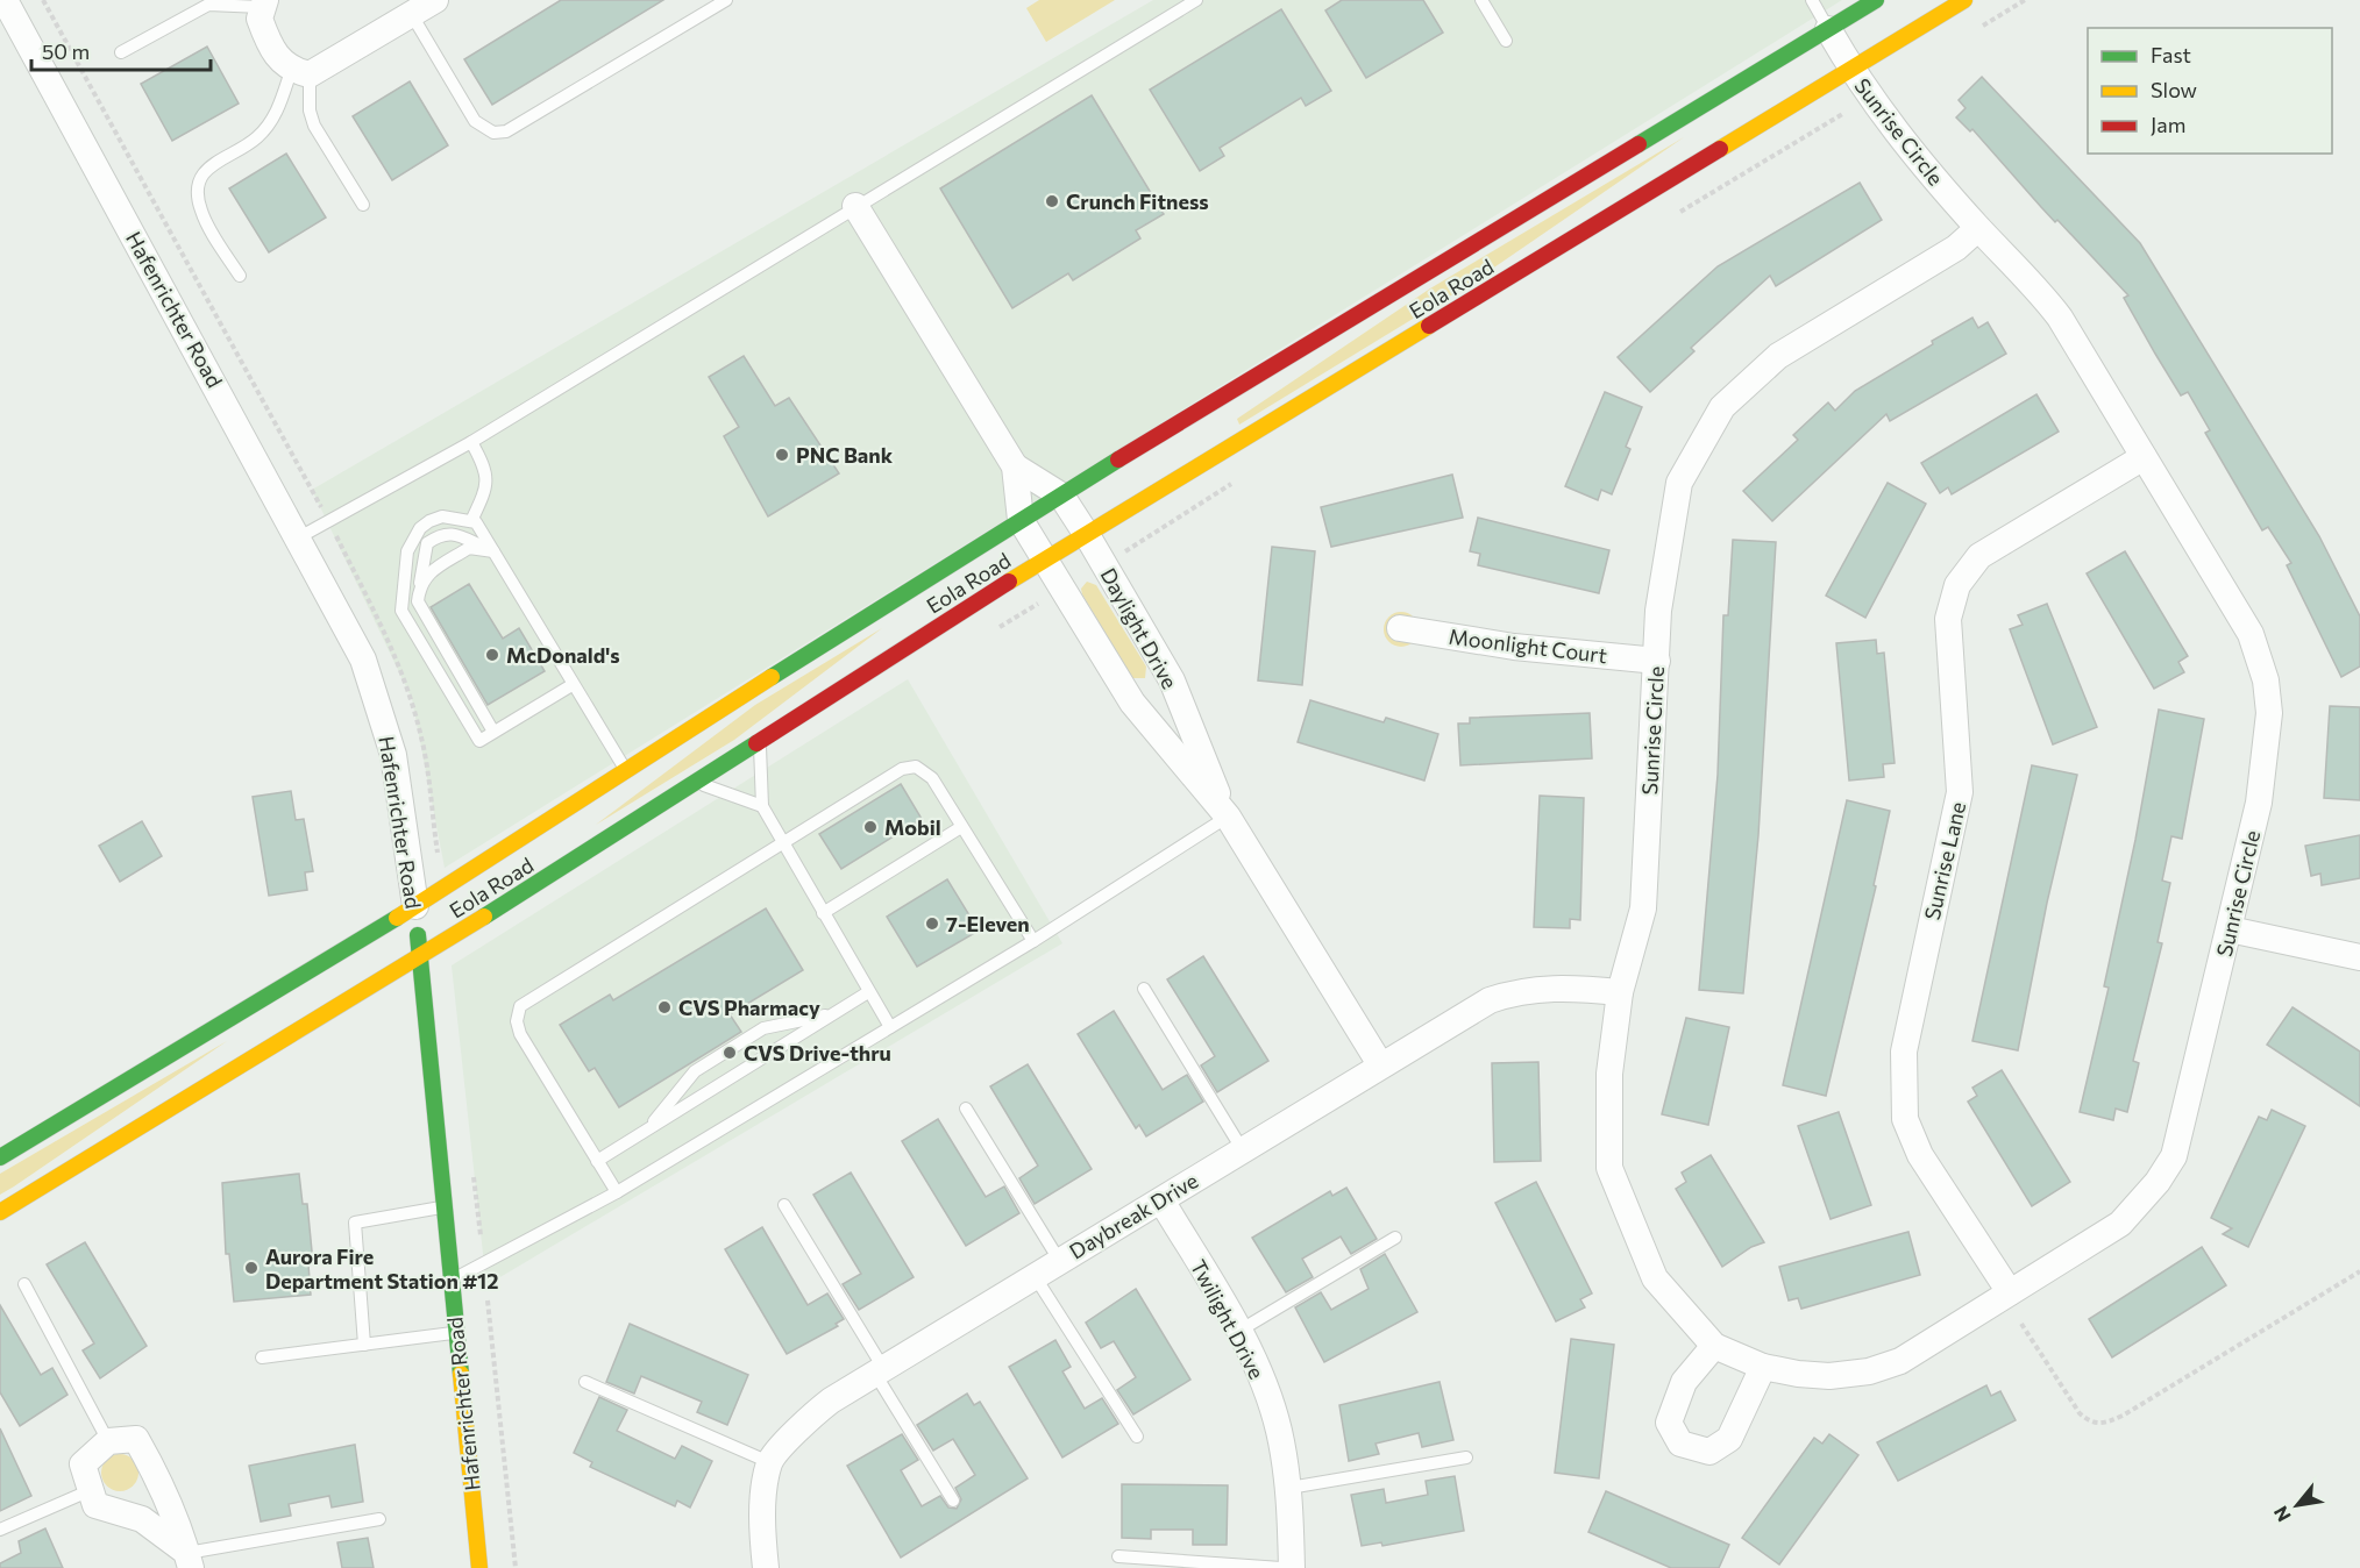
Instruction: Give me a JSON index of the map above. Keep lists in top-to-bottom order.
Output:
{
  "streets": {
    "street": [
      "Sunrise Circle",
      "Eola Road",
      "Hafenrichter Road",
      "Daylight Drive",
      "Moonlight Court",
      "Sunrise Lane",
      "Daybreak Drive",
      "Twilight Drive"
    ]
  },
  "crossings": [
    ["Sunrise Circle", "Eola Road"],
    ["Sunrise Circle", "Moonlight Court"],
    ["Sunrise Circle", "Sunrise Lane"],
    ["Sunrise Circle", "Daybreak Drive"],
    ["Eola Road", "Hafenrichter Road"],
    ["Eola Road", "Daylight Drive"],
    ["Daylight Drive", "Daybreak Drive"],
    ["Daybreak Drive", "Twilight Drive"]
  ],
  "places": [
    "Crunch Fitness",
    "PNC Bank",
    "McDonald's",
    "Mobil",
    "7-Eleven",
    "CVS Pharmacy",
    "CVS Drive-thru",
    "Aurora Fire Department Station #12"
  ],
  "legend": ["Fast", "Slow", "Jam"],
  "scale_bar": "50 m",
  "north": "bottom left"
}
